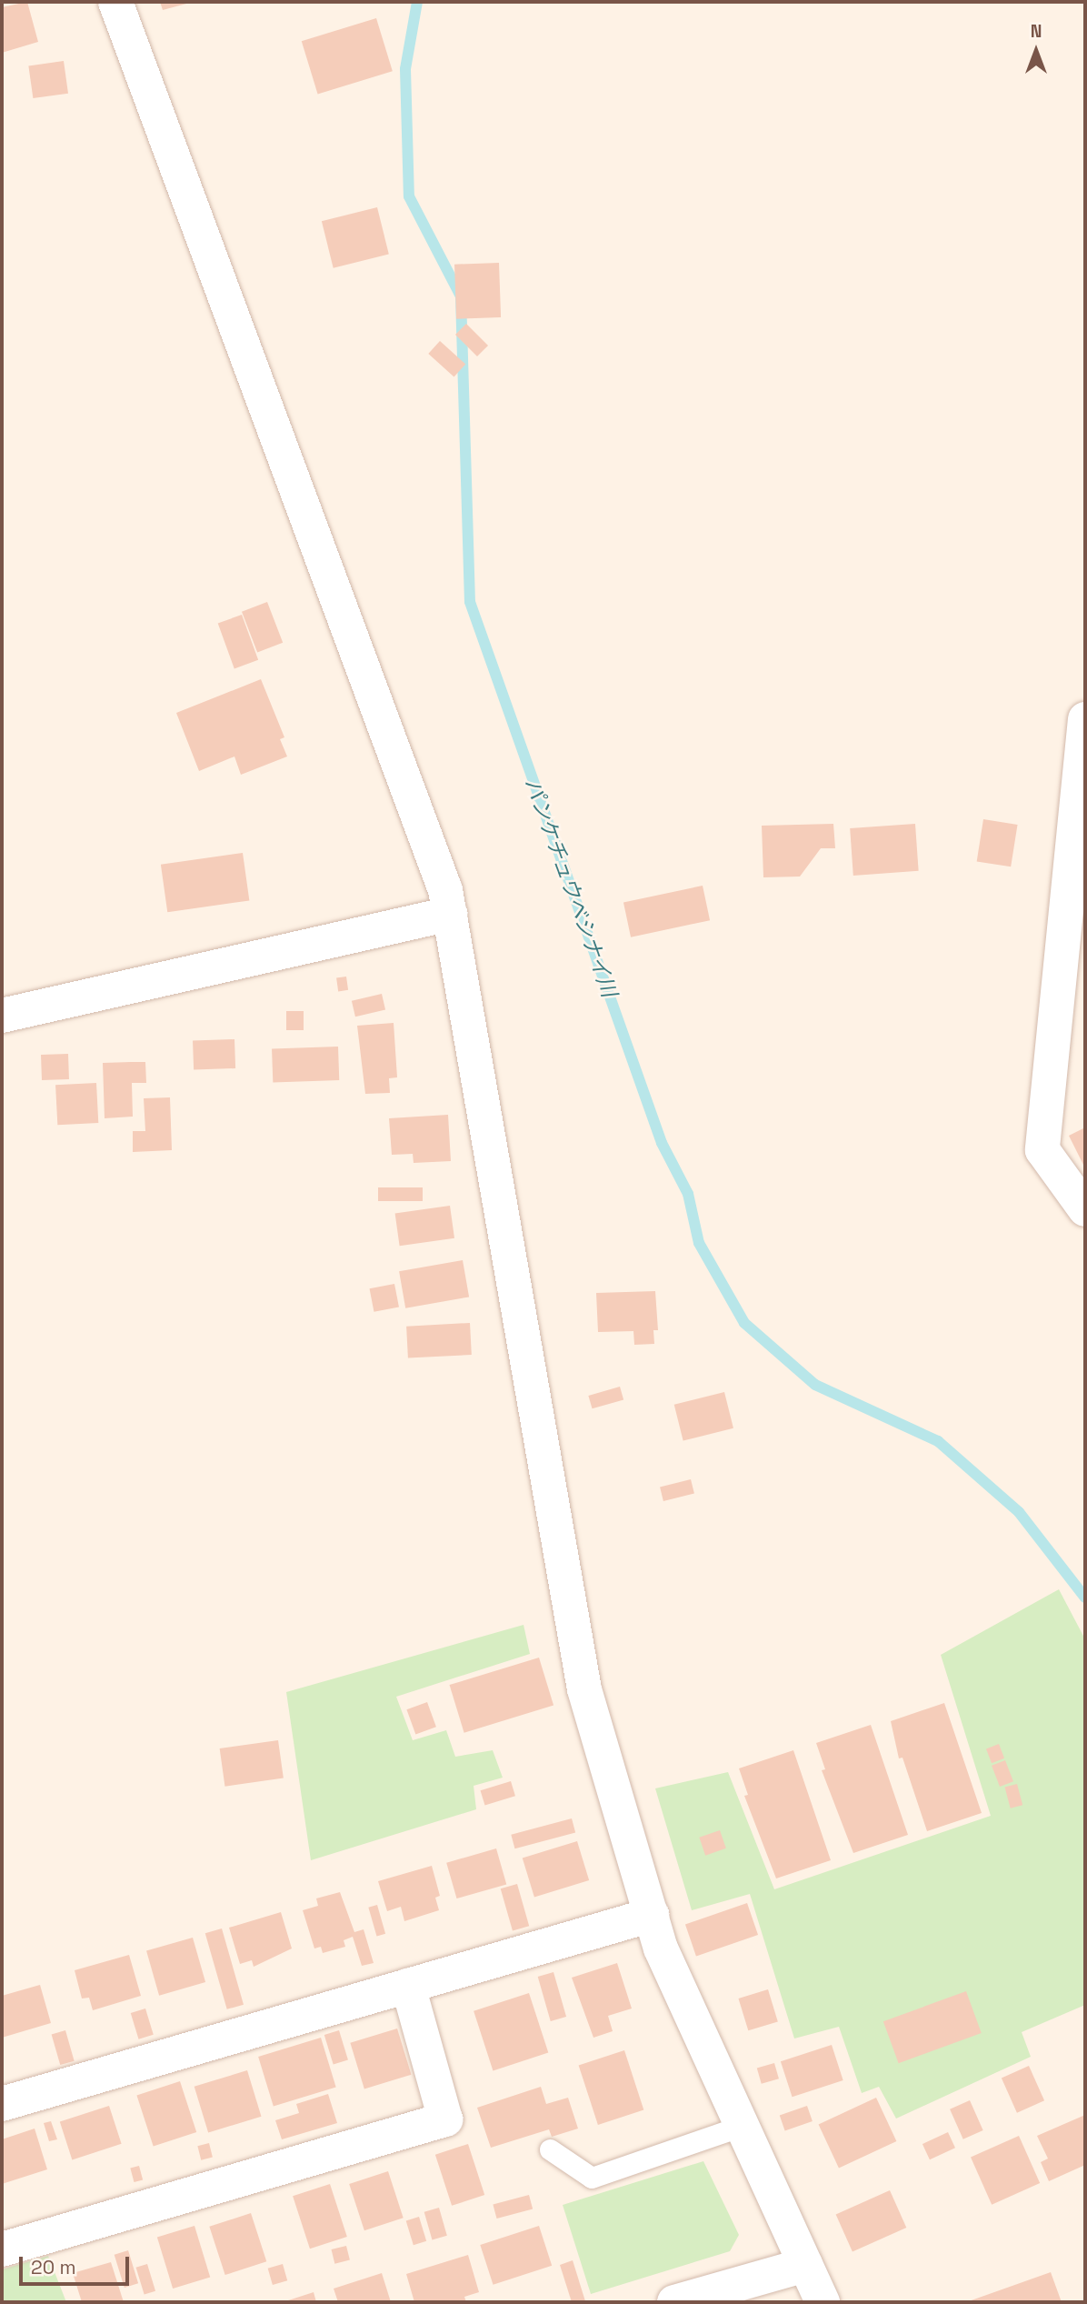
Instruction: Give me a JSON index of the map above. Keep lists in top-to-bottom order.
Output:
{
  "water": ["パンケチュウベシナイ川"],
  "scale_bar": "20 m",
  "north": "top"
}
